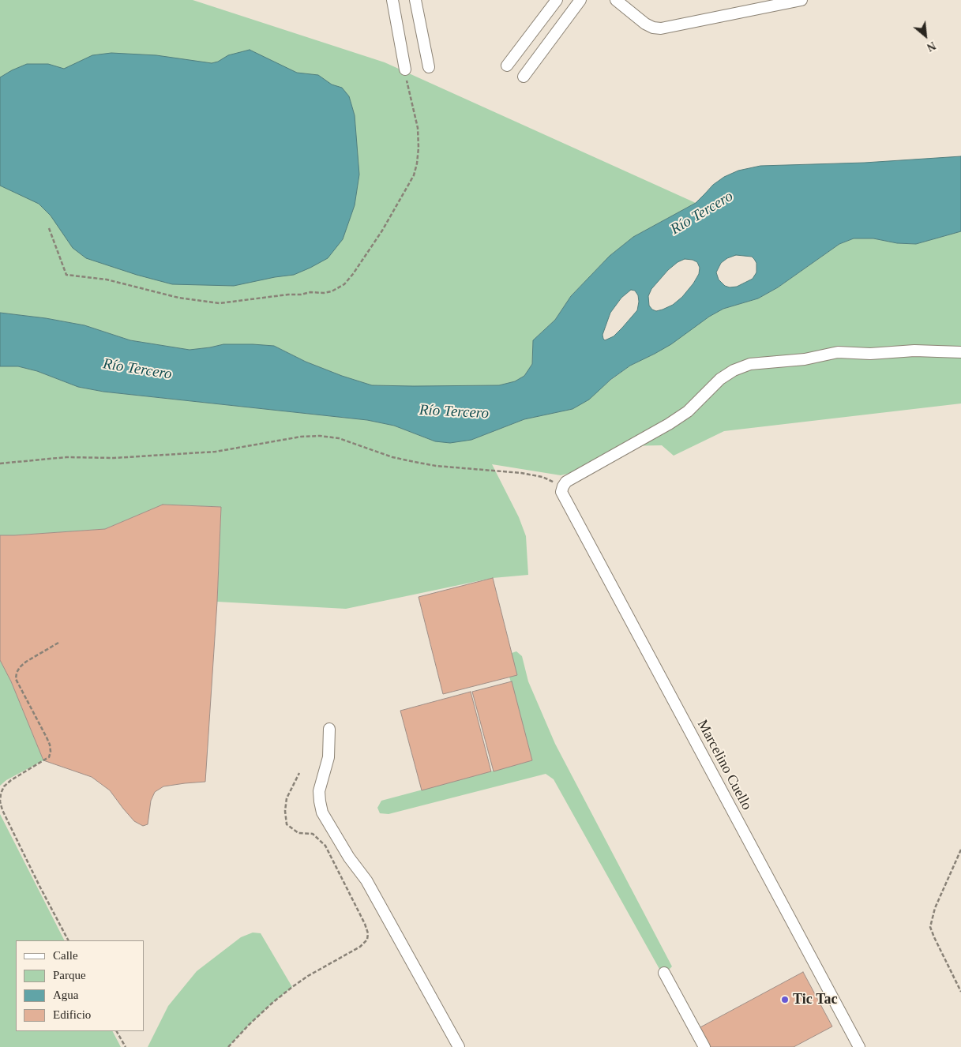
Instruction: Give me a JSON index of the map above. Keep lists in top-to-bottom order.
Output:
{
  "streets": {
    "street": ["Marcelino Cuello"]
  },
  "water": ["Río Tercero"],
  "places": ["Tic Tac"],
  "legend": [
    "Calle",
    "Parque",
    "Agua",
    "Edificio"
  ],
  "north": "bottom right"
}
